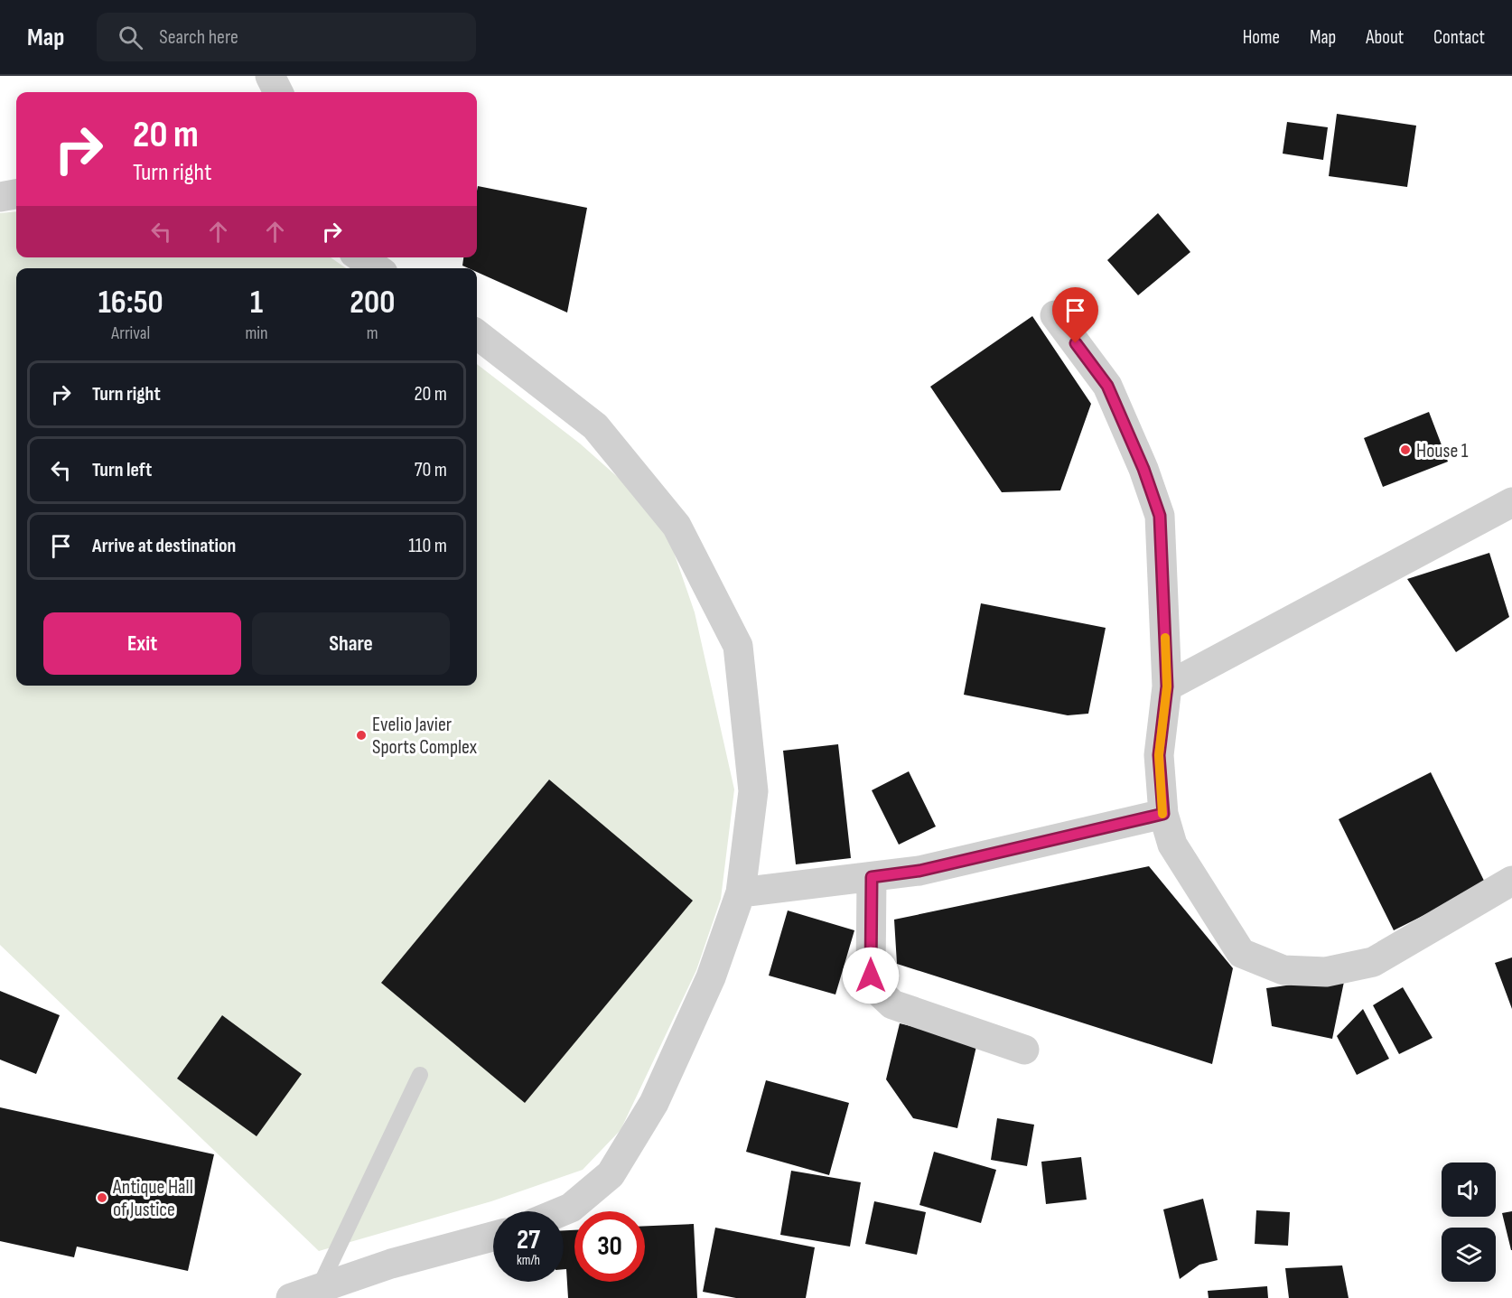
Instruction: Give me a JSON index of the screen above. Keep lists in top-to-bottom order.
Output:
{
  "places": ["House 1", "Evelio Javier Sports Complex", "Antique Hall of Justice"],
  "page": {
    "header": "Map",
    "search": "Search here",
    "nav": [
      "Home",
      "Map",
      "About",
      "Contact"
    ],
    "turn": ["20 m", "Turn right"],
    "eta": [
      "16:50",
      "Arrival",
      "1",
      "min",
      "200",
      "m"
    ],
    "list": [
      {
        "name": "Turn right",
        "value": "20 m"
      },
      {
        "name": "Turn left",
        "value": "70 m"
      },
      {
        "name": "Arrive at destination",
        "value": "110 m"
      }
    ],
    "buttons": ["Exit", "Share"],
    "speed": "27 km/h",
    "limit": "30"
  }
}
